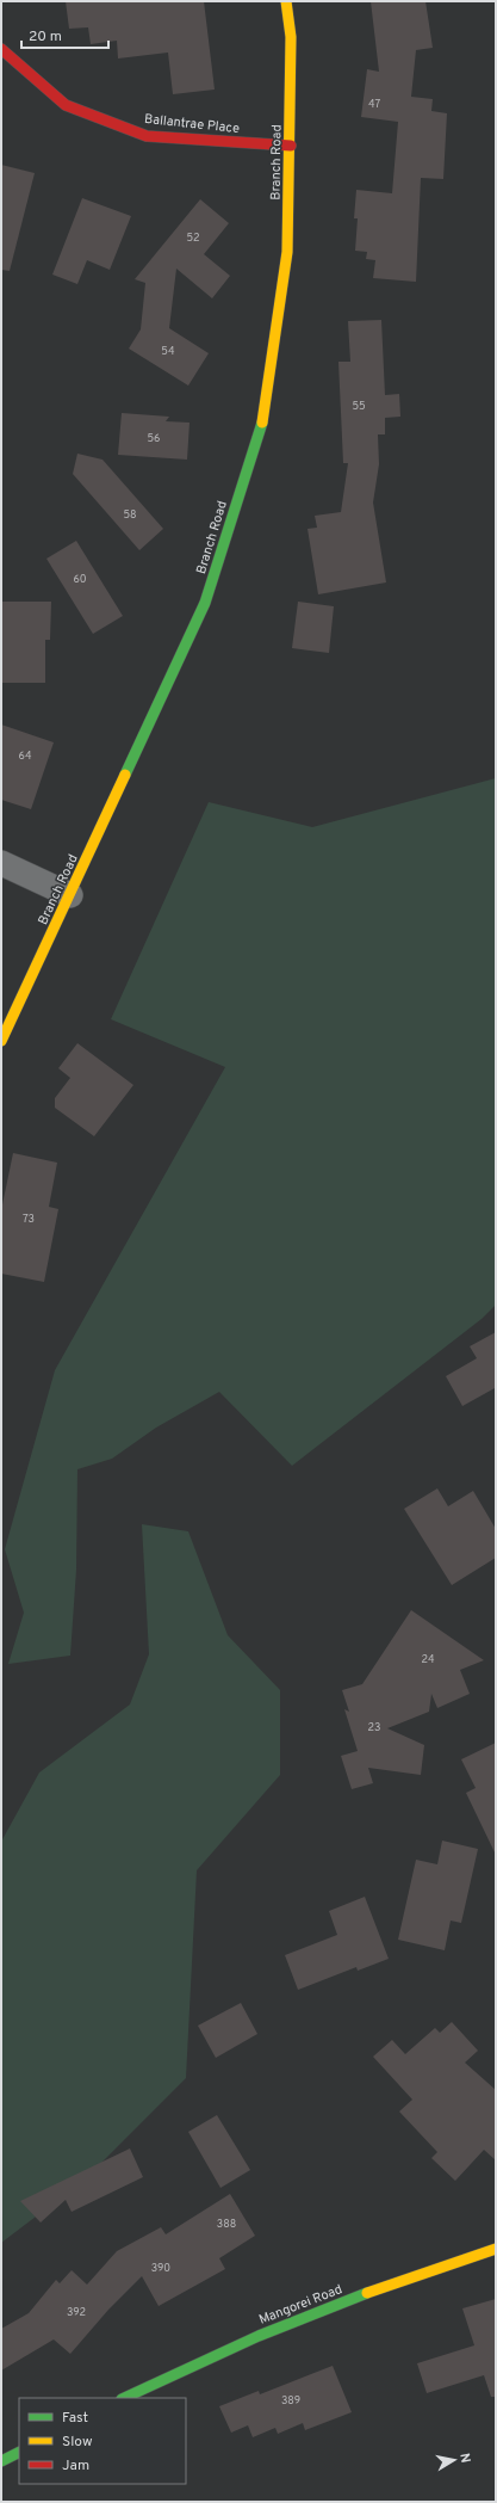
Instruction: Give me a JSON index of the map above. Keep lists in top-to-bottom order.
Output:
{
  "streets": {
    "street": ["Ballantrae Place", "Branch Road", "Mangorei Road"]
  },
  "crossings": [
    ["Ballantrae Place", "Branch Road"]
  ],
  "house_numbers": [
    "47",
    "52",
    "54",
    "55",
    "56",
    "58",
    "60",
    "64",
    "73",
    "24",
    "23",
    "388",
    "390",
    "392",
    "389"
  ],
  "legend": ["Fast", "Slow", "Jam"],
  "scale_bar": "20 m",
  "north": "right"
}
